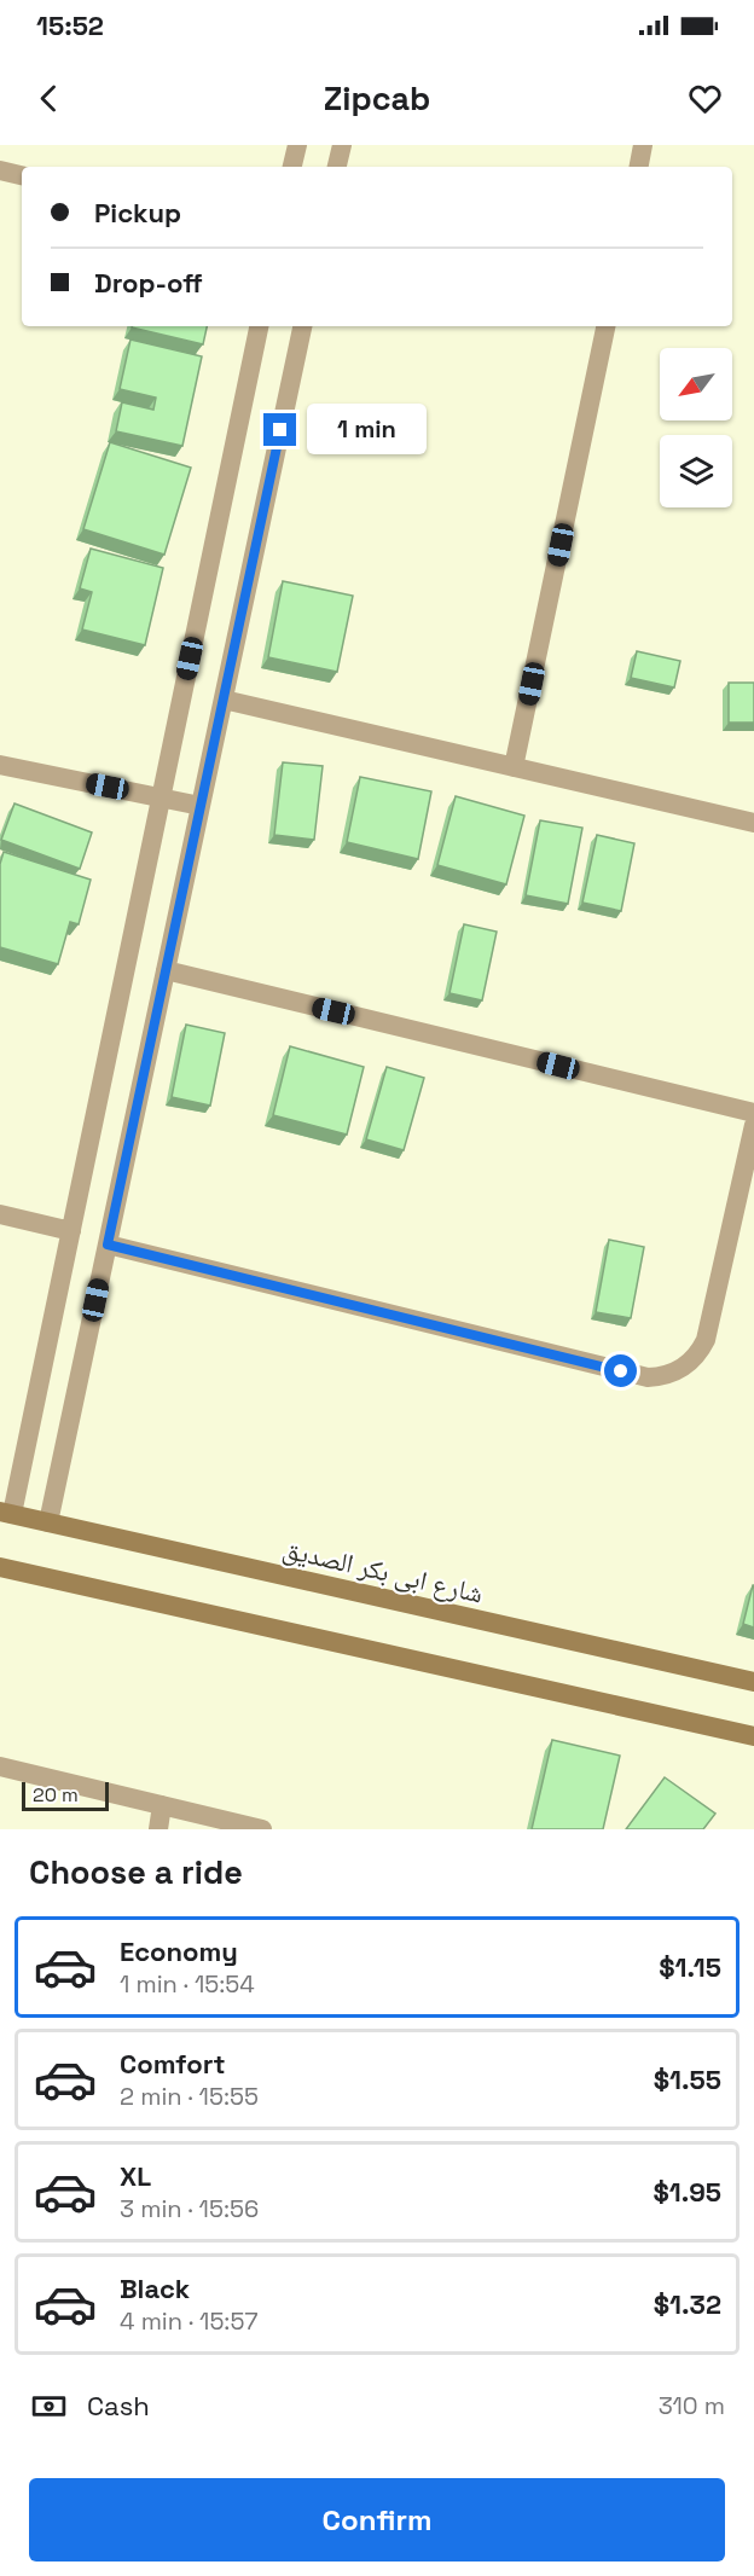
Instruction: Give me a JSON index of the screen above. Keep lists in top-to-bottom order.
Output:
{
  "streets": {
    "main road": ["شارع ابى بكر الصديق"]
  },
  "scale_bar": "20 m",
  "north": "bottom left",
  "page": {
    "status": "15:52",
    "header": "Zipcab",
    "banner": ["Pickup", "Drop-off"],
    "bubble": "1 min",
    "scale": "20 m",
    "heading": "Choose a ride",
    "list": [
      {
        "name": "Economy",
        "note": "1 min · 15:54",
        "value": "$1.15"
      },
      {
        "name": "Comfort",
        "note": "2 min · 15:55",
        "value": "$1.55"
      },
      {
        "name": "XL",
        "note": "3 min · 15:56",
        "value": "$1.95"
      },
      {
        "name": "Black",
        "note": "4 min · 15:57",
        "value": "$1.32"
      }
    ],
    "pay": ["Cash", "310 m"],
    "buttons": "Confirm"
  }
}
